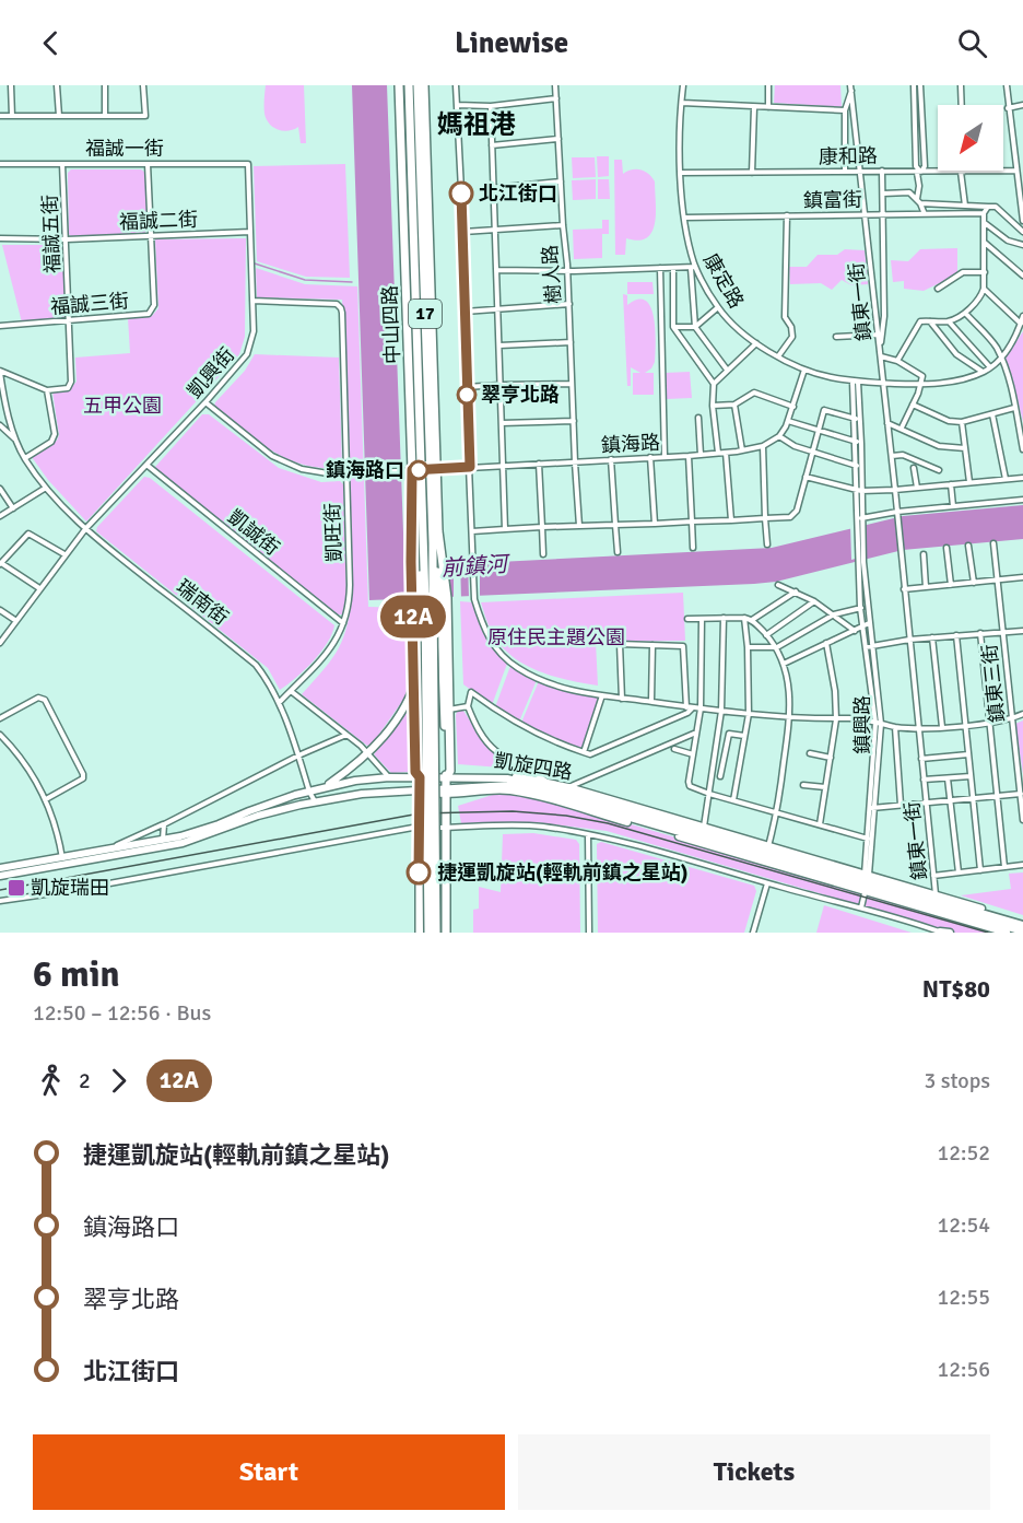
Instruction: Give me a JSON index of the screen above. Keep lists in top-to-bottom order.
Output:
{
  "streets": {
    "main road": ["17", "中山四路"],
    "street": [
      "福誠一街",
      "康和路",
      "鎮富街",
      "福誠二街",
      "福誠五街",
      "樹人路",
      "康定路",
      "鎮東一街",
      "福誠三街",
      "凱興街",
      "鎮海路",
      "凱誠街",
      "凱旺街",
      "瑞南街",
      "鎮東三街",
      "鎮興路",
      "凱旋四路"
    ]
  },
  "crossings": [
    ["福誠一街", "福誠二街"],
    ["福誠一街", "福誠五街"],
    ["福誠一街", "福誠三街"],
    ["福誠一街", "凱興街"],
    ["康和路", "康定路"],
    ["康和路", "鎮東一街"],
    ["鎮富街", "康定路"],
    ["鎮富街", "鎮東一街"],
    ["福誠二街", "福誠五街"],
    ["福誠二街", "福誠三街"],
    ["福誠二街", "凱興街"],
    ["福誠五街", "福誠三街"],
    ["樹人路", "鎮海路"],
    ["康定路", "鎮東一街"],
    ["康定路", "鎮海路"],
    ["鎮東一街", "凱旋四路"],
    ["17", "中山四路"],
    ["17", "凱旋四路"],
    ["中山四路", "鎮海路"],
    ["凱興街", "鎮海路"],
    ["凱興街", "凱誠街"],
    ["凱興街", "凱旺街"],
    ["凱興街", "瑞南街"],
    ["鎮海路", "凱旺街"],
    ["凱誠街", "凱旺街"],
    ["凱旺街", "瑞南街"],
    ["瑞南街", "凱旋四路"],
    ["鎮興路", "凱旋四路"]
  ],
  "districts": ["媽祖港"],
  "water": ["前鎮河"],
  "parks": ["五甲公園", "原住民主題公園"],
  "places": {
    "other": [
      "北江街口",
      "翠亨北路",
      "鎮海路口",
      "捷運凱旋站(輕軌前鎮之星站)"
    ],
    "transit": ["凱旋瑞田"]
  },
  "lines": ["bus line 12A"],
  "north": "bottom left",
  "page": {
    "header": "Linewise",
    "on_map": "12A",
    "heading": ["6 min", "12:50 – 12:56 · Bus", "NT$80"],
    "legs": ["2", "12A", "3 stops"],
    "list": [
      {
        "name": "捷運凱旋站(輕軌前鎮之星站)",
        "value": "12:52"
      },
      {
        "name": "鎮海路口",
        "value": "12:54"
      },
      {
        "name": "翠亨北路",
        "value": "12:55"
      },
      {
        "name": "北江街口",
        "value": "12:56"
      }
    ],
    "buttons": ["Start", "Tickets"]
  }
}
